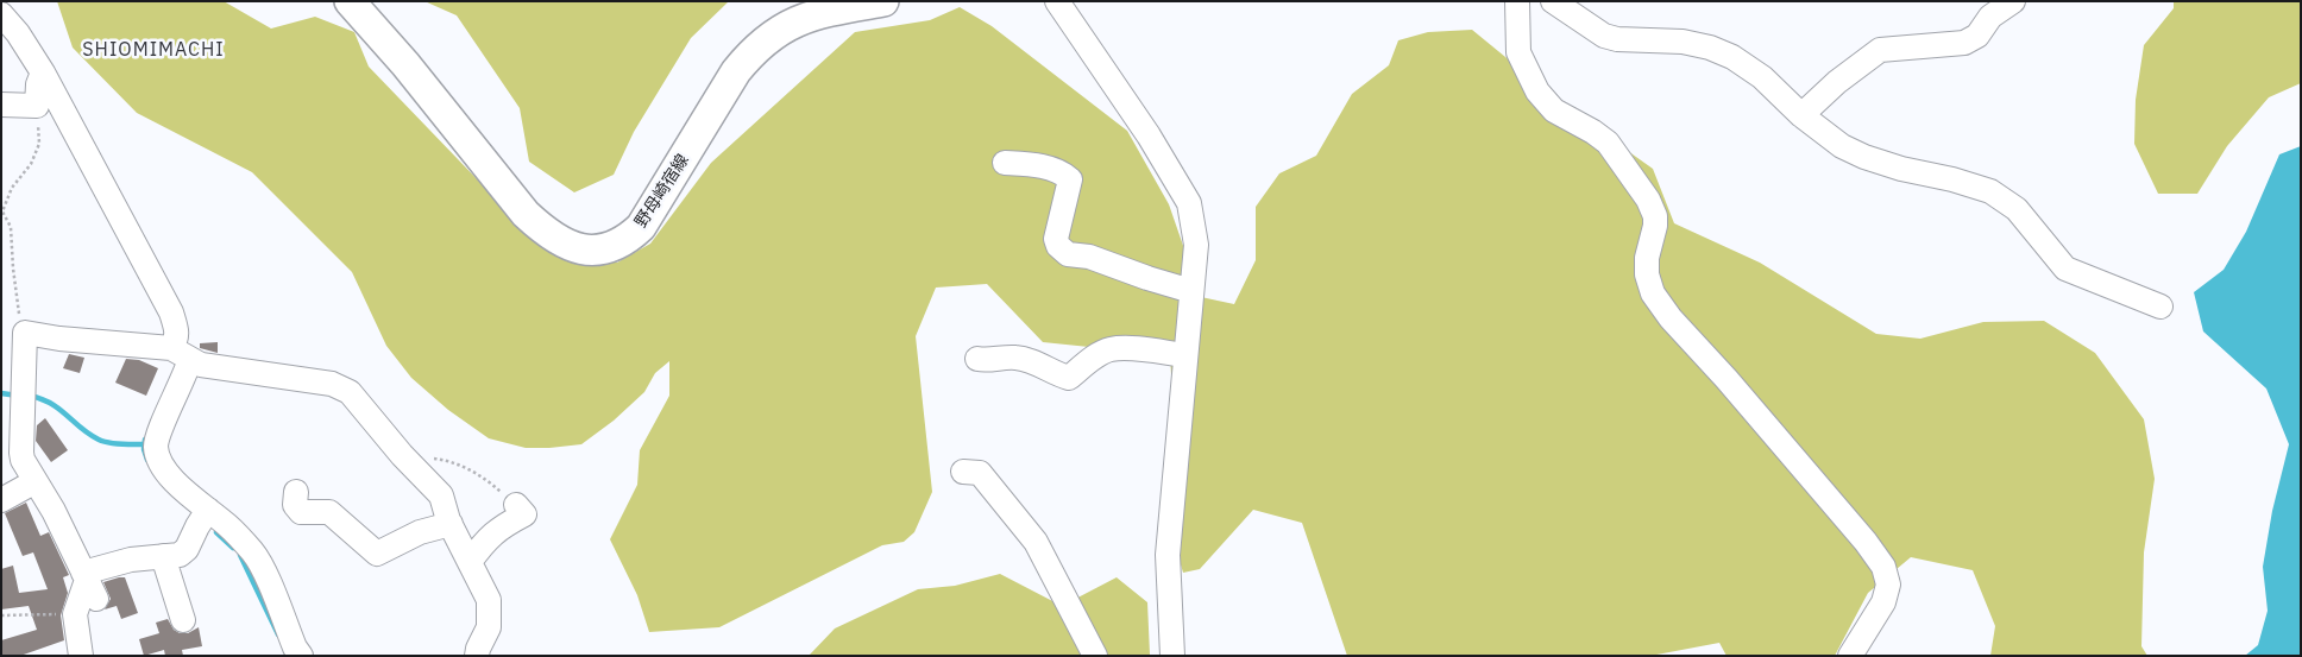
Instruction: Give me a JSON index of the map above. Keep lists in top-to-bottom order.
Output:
{
  "streets": {
    "main road": ["野母崎宿線"]
  },
  "districts": ["SHIOMIMACHI"]
}
